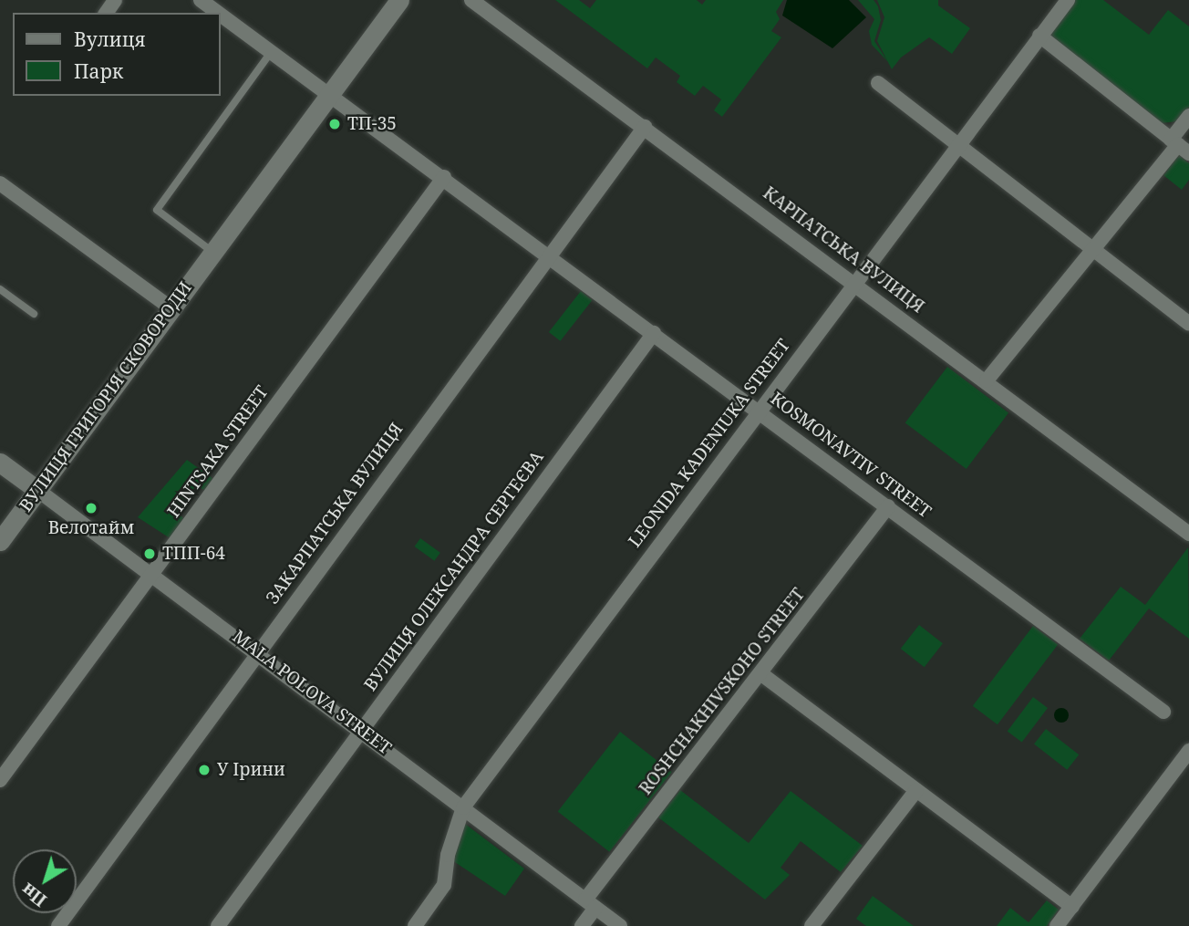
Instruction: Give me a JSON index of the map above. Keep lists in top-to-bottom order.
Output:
{
  "streets": {
    "main road": ["ВУЛИЦЯ ГРИГОРІЯ СКОВОРОДИ", "MALA POLOVA STREET"],
    "street": [
      "КАРПАТСЬКА ВУЛИЦЯ",
      "LEONIDA KADENIUKA STREET",
      "HINTSAKA STREET",
      "KOSMONAVTIV STREET",
      "ЗАКАРПАТСЬКА ВУЛИЦЯ",
      "ВУЛИЦЯ ОЛЕКСАНДРА СЕРГЕЄВА",
      "ROSHCHAKHIVSKOHO STREET"
    ]
  },
  "crossings": [
    ["КАРПАТСЬКА ВУЛИЦЯ", "LEONIDA KADENIUKA STREET"],
    ["КАРПАТСЬКА ВУЛИЦЯ", "ЗАКАРПАТСЬКА ВУЛИЦЯ"],
    ["ВУЛИЦЯ ГРИГОРІЯ СКОВОРОДИ", "KOSMONAVTIV STREET"],
    ["ВУЛИЦЯ ГРИГОРІЯ СКОВОРОДИ", "MALA POLOVA STREET"],
    ["LEONIDA KADENIUKA STREET", "KOSMONAVTIV STREET"],
    ["LEONIDA KADENIUKA STREET", "MALA POLOVA STREET"],
    ["HINTSAKA STREET", "KOSMONAVTIV STREET"],
    ["HINTSAKA STREET", "MALA POLOVA STREET"],
    ["KOSMONAVTIV STREET", "ЗАКАРПАТСЬКА ВУЛИЦЯ"],
    ["KOSMONAVTIV STREET", "ВУЛИЦЯ ОЛЕКСАНДРА СЕРГЕЄВА"],
    ["KOSMONAVTIV STREET", "ROSHCHAKHIVSKOHO STREET"],
    ["ЗАКАРПАТСЬКА ВУЛИЦЯ", "MALA POLOVA STREET"],
    ["ВУЛИЦЯ ОЛЕКСАНДРА СЕРГЕЄВА", "MALA POLOVA STREET"],
    ["ROSHCHAKHIVSKOHO STREET", "MALA POLOVA STREET"]
  ],
  "places": [
    "ТП-35",
    "Велотайм",
    "ТПП-64",
    "У Ірини"
  ],
  "legend": ["Вулиця", "Парк"],
  "north": "bottom left"
}
